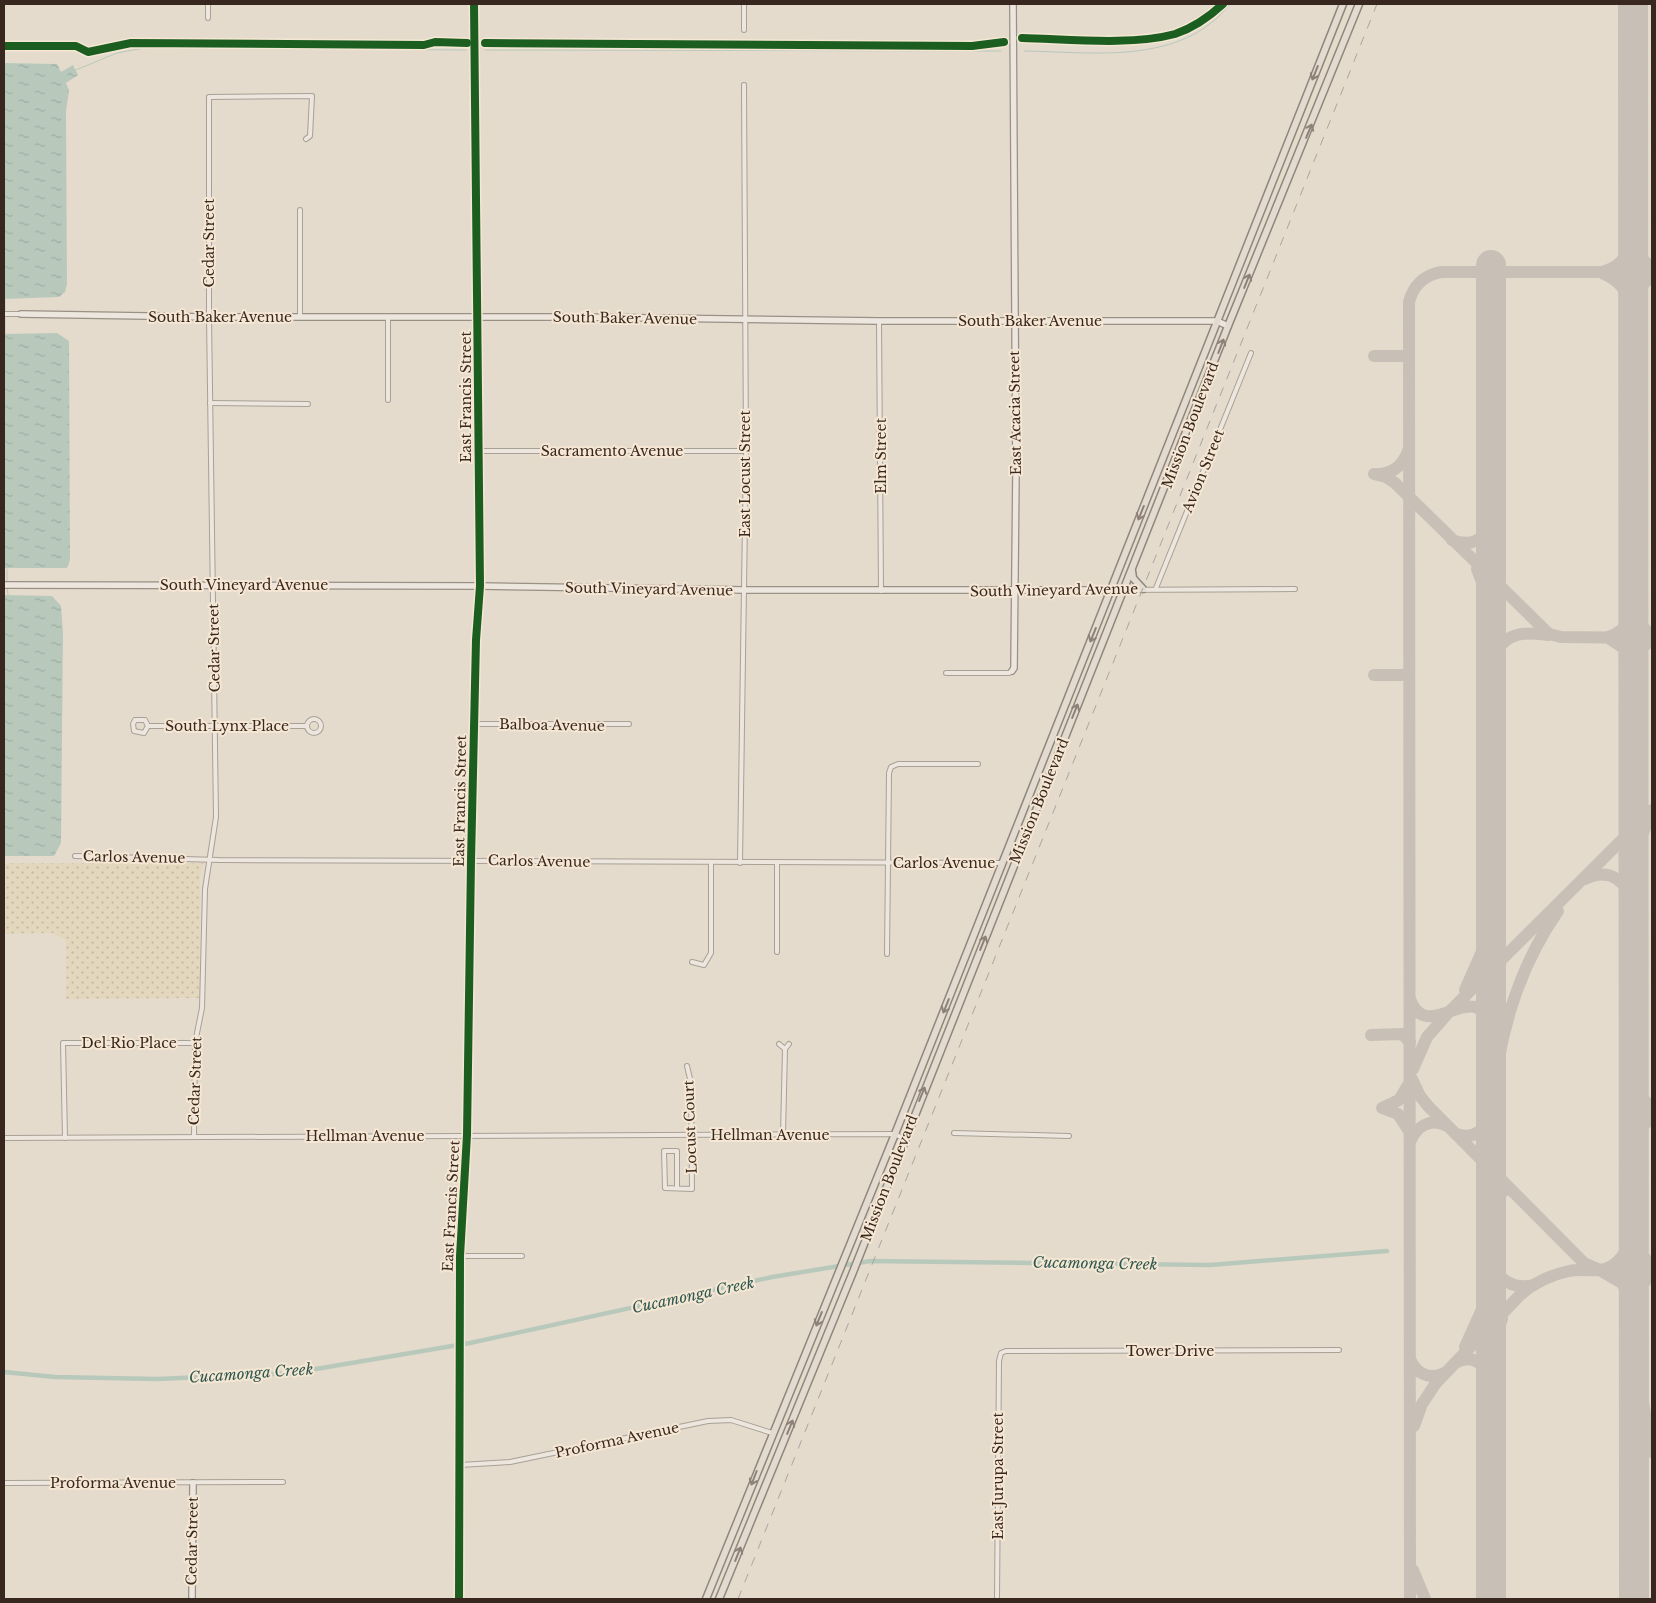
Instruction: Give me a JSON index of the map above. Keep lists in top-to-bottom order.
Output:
{
  "streets": {
    "main road": ["Mission Boulevard"],
    "street": [
      "Cedar Street",
      "South Baker Avenue",
      "East Francis Street",
      "East Acacia Street",
      "Sacramento Avenue",
      "Elm Street",
      "Avion Street",
      "East Locust Street",
      "South Vineyard Avenue",
      "Balboa Avenue",
      "South Lynx Place",
      "Carlos Avenue",
      "Del Rio Place",
      "Locust Court",
      "Hellman Avenue",
      "Tower Drive",
      "Proforma Avenue",
      "East Jurupa Street"
    ]
  },
  "crossings": [
    ["Cedar Street", "South Baker Avenue"],
    ["Cedar Street", "South Vineyard Avenue"],
    ["Cedar Street", "South Lynx Place"],
    ["Cedar Street", "Carlos Avenue"],
    ["Cedar Street", "Del Rio Place"],
    ["Cedar Street", "Hellman Avenue"],
    ["Cedar Street", "Proforma Avenue"],
    ["South Baker Avenue", "East Francis Street"],
    ["South Baker Avenue", "East Acacia Street"],
    ["South Baker Avenue", "Mission Boulevard"],
    ["South Baker Avenue", "Elm Street"],
    ["South Baker Avenue", "East Locust Street"],
    ["East Francis Street", "Sacramento Avenue"],
    ["East Francis Street", "South Vineyard Avenue"],
    ["East Francis Street", "Balboa Avenue"],
    ["East Francis Street", "Carlos Avenue"],
    ["East Francis Street", "Hellman Avenue"],
    ["East Francis Street", "Proforma Avenue"],
    ["East Acacia Street", "South Vineyard Avenue"],
    ["Mission Boulevard", "South Vineyard Avenue"],
    ["Mission Boulevard", "Carlos Avenue"],
    ["Mission Boulevard", "Hellman Avenue"],
    ["Mission Boulevard", "Proforma Avenue"],
    ["Sacramento Avenue", "East Locust Street"],
    ["Elm Street", "South Vineyard Avenue"],
    ["Avion Street", "South Vineyard Avenue"],
    ["East Locust Street", "South Vineyard Avenue"],
    ["East Locust Street", "Carlos Avenue"],
    ["Del Rio Place", "Hellman Avenue"],
    ["Locust Court", "Hellman Avenue"],
    ["Tower Drive", "East Jurupa Street"]
  ],
  "water": ["Cucamonga Creek"]
}
